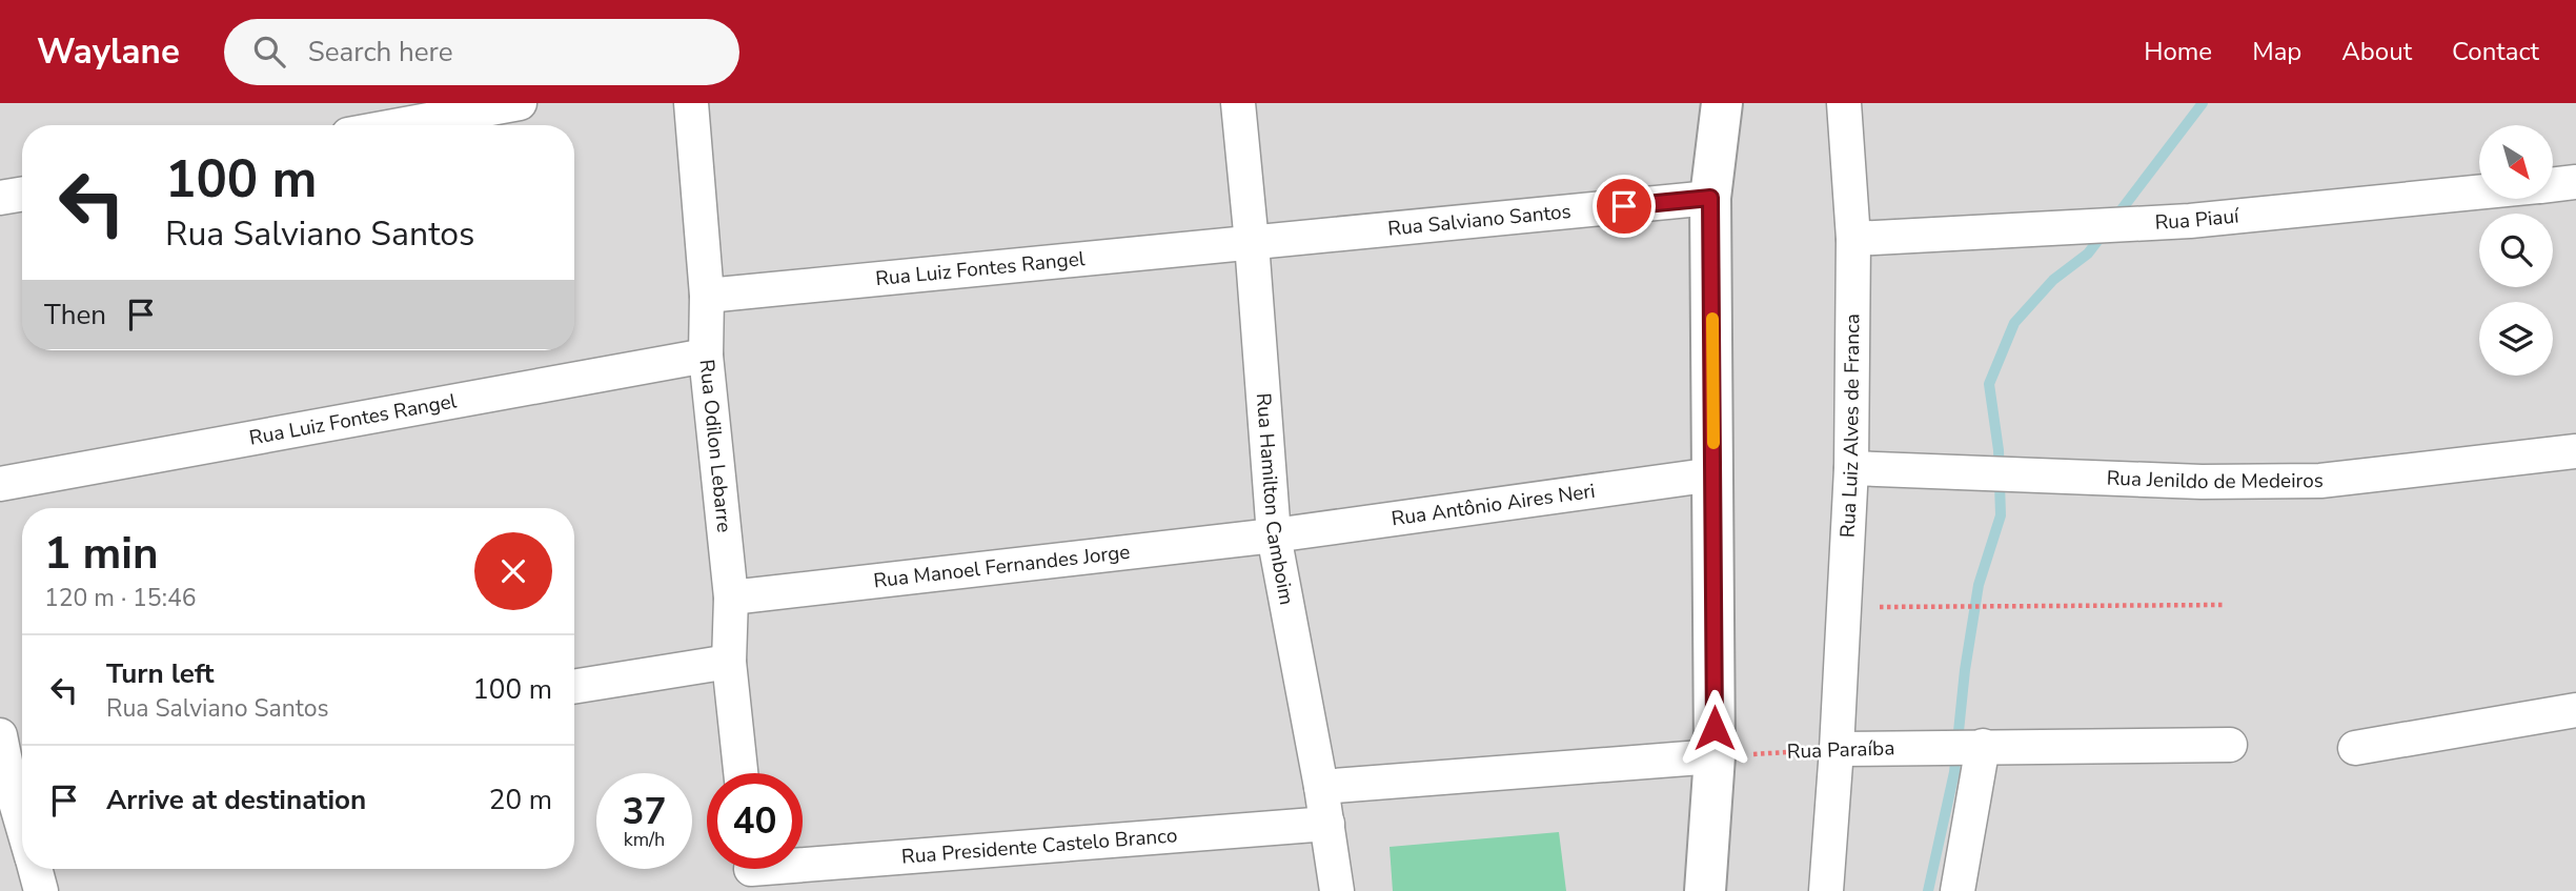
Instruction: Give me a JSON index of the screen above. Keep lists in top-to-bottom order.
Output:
{
  "streets": {
    "street": [
      "Rua Piauí",
      "Rua Salviano Santos",
      "Rua Luiz Fontes Rangel",
      "Rua Luiz Alves de Franca",
      "Rua Odilon Lebarre",
      "Rua Jenildo de Medeiros",
      "Rua Hamilton Camboim",
      "Rua Antônio Aires Neri",
      "Rua Manoel Fernandes Jorge",
      "Rua Paraíba",
      "Rua Presidente Castelo Branco"
    ]
  },
  "crossings": [
    ["Rua Piauí", "Rua Luiz Alves de Franca"],
    ["Rua Salviano Santos", "Rua Luiz Fontes Rangel"],
    ["Rua Salviano Santos", "Rua Hamilton Camboim"],
    ["Rua Luiz Fontes Rangel", "Rua Odilon Lebarre"],
    ["Rua Luiz Fontes Rangel", "Rua Hamilton Camboim"],
    ["Rua Luiz Alves de Franca", "Rua Jenildo de Medeiros"],
    ["Rua Luiz Alves de Franca", "Rua Paraíba"],
    ["Rua Odilon Lebarre", "Rua Manoel Fernandes Jorge"],
    ["Rua Hamilton Camboim", "Rua Antônio Aires Neri"],
    ["Rua Hamilton Camboim", "Rua Manoel Fernandes Jorge"],
    ["Rua Hamilton Camboim", "Rua Presidente Castelo Branco"],
    ["Rua Antônio Aires Neri", "Rua Manoel Fernandes Jorge"]
  ],
  "north": "bottom right",
  "page": {
    "header": "Waylane",
    "search": "Search here",
    "nav": [
      "Home",
      "Map",
      "About",
      "Contact"
    ],
    "turn": ["100 m", "Rua Salviano Santos"],
    "then": "Then",
    "heading": ["1 min", "120 m · 15:46"],
    "list": [
      {
        "name": "Turn left",
        "note": "Rua Salviano Santos",
        "value": "100 m"
      },
      {
        "name": "Arrive at destination",
        "value": "20 m"
      }
    ],
    "speed": "37 km/h",
    "limit": "40"
  }
}
